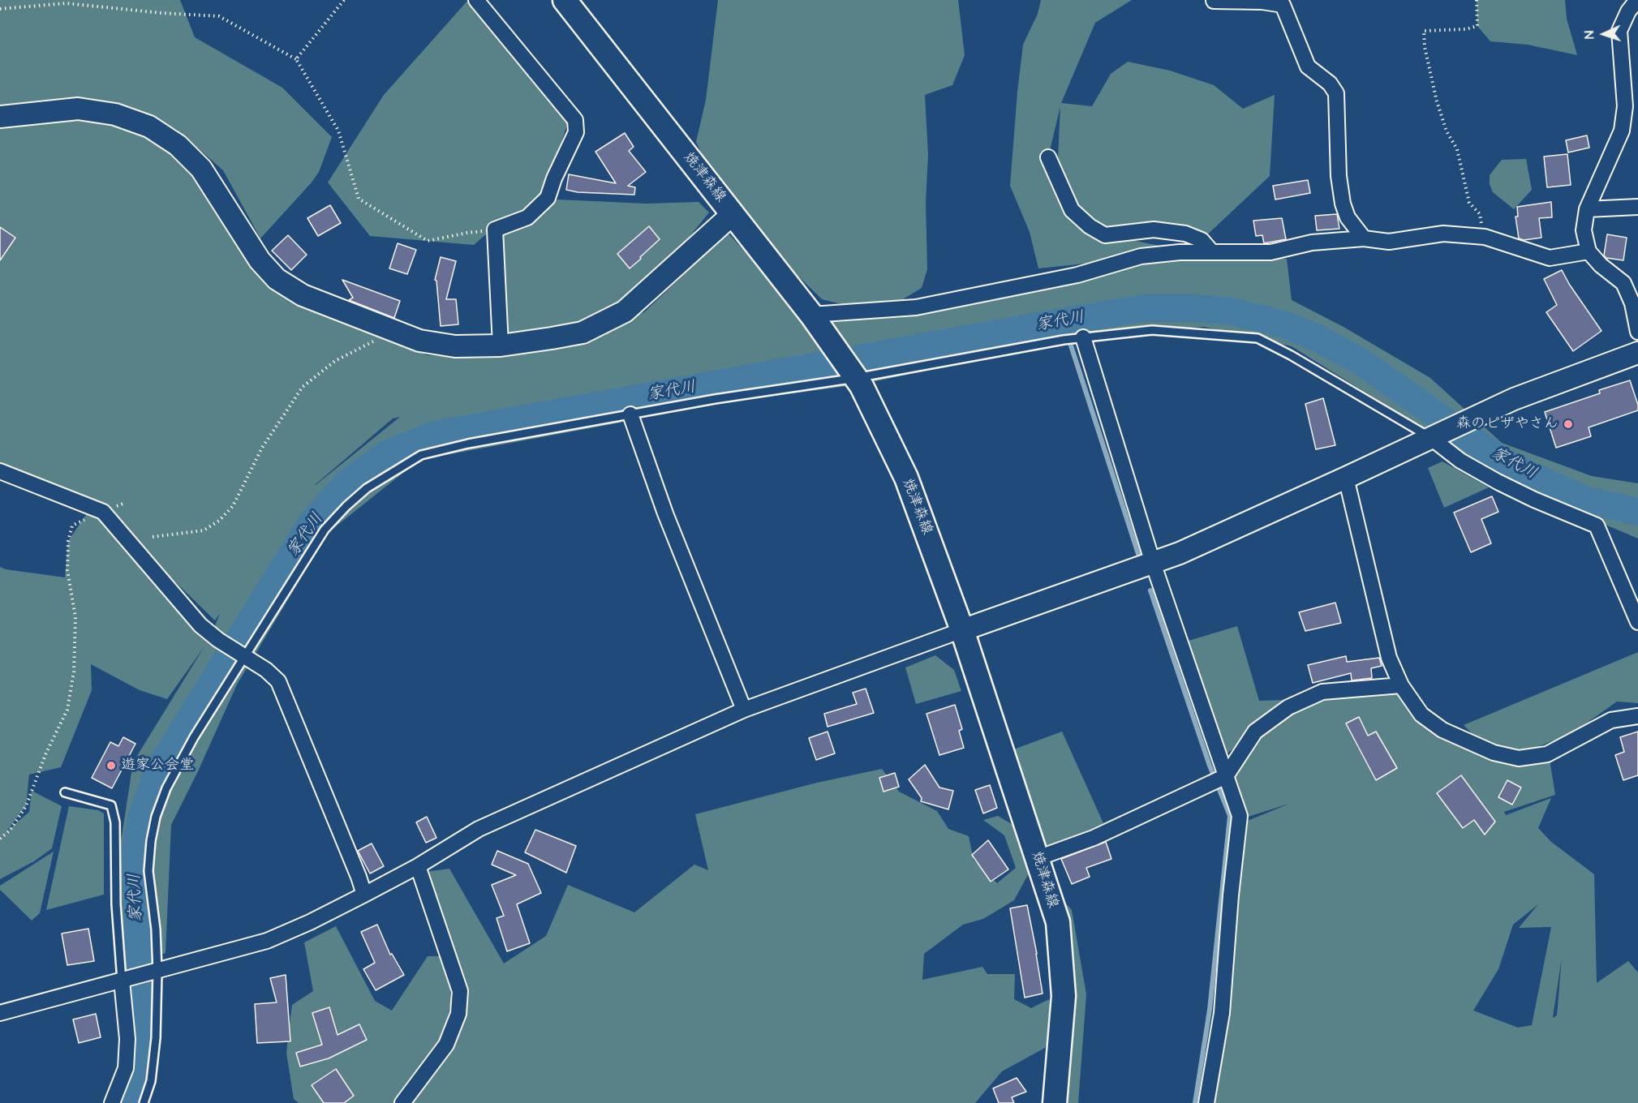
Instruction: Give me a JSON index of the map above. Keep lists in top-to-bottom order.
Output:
{
  "streets": {
    "main road": ["焼津森線"]
  },
  "water": ["家代川"],
  "places": ["森のピザやさん", "遊家公会堂"],
  "north": "left"
}
